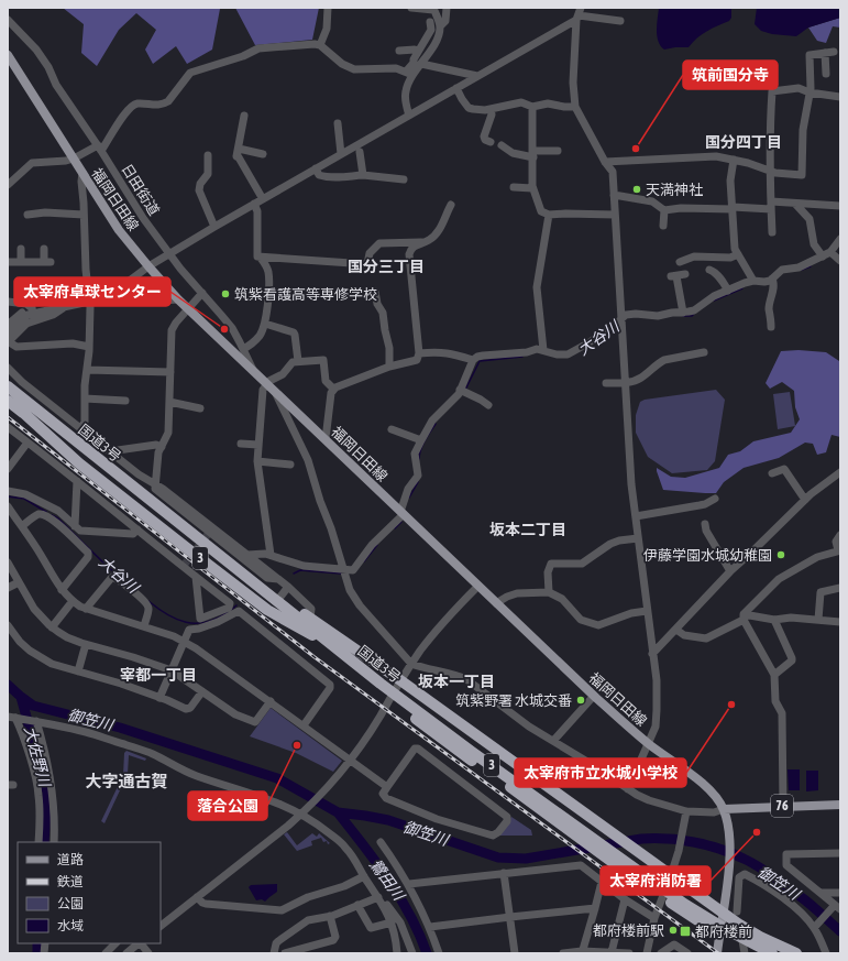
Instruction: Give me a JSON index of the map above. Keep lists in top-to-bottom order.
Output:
{
  "streets": {
    "highway": ["国道3号", "3"],
    "main road": ["福岡日田線", "76"],
    "street": ["日田街道"]
  },
  "crossings": [
    ["日田街道", "福岡日田線"],
    ["福岡日田線", "76"],
    ["国道3号", "3"]
  ],
  "districts": [
    "国分四丁目",
    "国分三丁目",
    "坂本二丁目",
    "宰都一丁目",
    "坂本一丁目",
    "大字通古賀"
  ],
  "water": [
    "大谷川",
    "御笠川",
    "大佐野川",
    "鷺田川"
  ],
  "places": {
    "other": [
      "筑前国分寺",
      "天満神社",
      "筑紫看護高等専修学校",
      "太宰府卓球センター",
      "伊藤学園水城幼稚園",
      "筑紫野署 水城交番",
      "太宰府市立水城小学校",
      "落合公園",
      "太宰府消防署",
      "都府楼前駅"
    ],
    "transit": ["都府楼前"]
  },
  "legend": [
    "道路",
    "鉄道",
    "公園",
    "水域"
  ]
}
